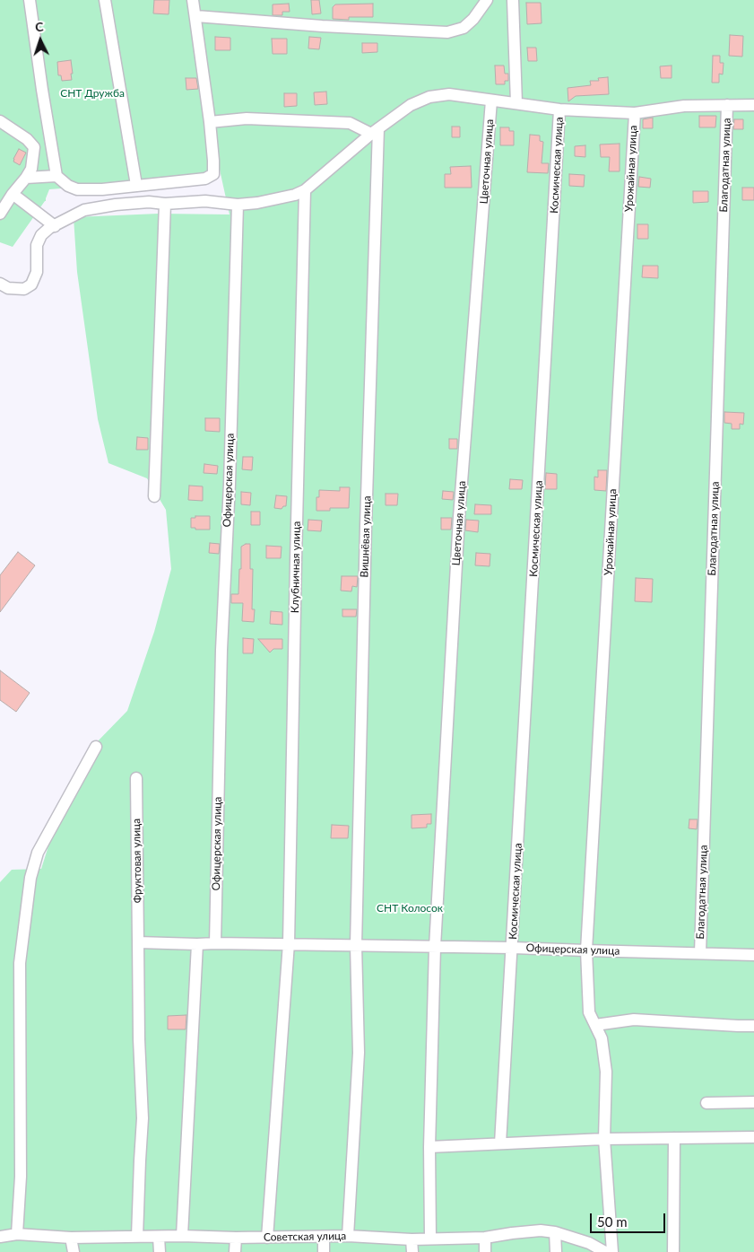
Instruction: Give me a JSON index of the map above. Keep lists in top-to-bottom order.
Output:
{
  "streets": {
    "street": [
      "Цветочная улица",
      "Космическая улица",
      "Благодатная улица",
      "Урожайная улица",
      "Офицерская улица",
      "Вишнёвая улица",
      "Клубничная улица",
      "Фруктовая улица",
      "Советская улица"
    ]
  },
  "crossings": [
    ["Цветочная улица", "Офицерская улица"],
    ["Цветочная улица", "Советская улица"],
    ["Космическая улица", "Офицерская улица"],
    ["Благодатная улица", "Офицерская улица"],
    ["Урожайная улица", "Офицерская улица"],
    ["Офицерская улица", "Вишнёвая улица"],
    ["Офицерская улица", "Клубничная улица"],
    ["Вишнёвая улица", "Советская улица"],
    ["Клубничная улица", "Советская улица"],
    ["Фруктовая улица", "Советская улица"]
  ],
  "parks": ["СНТ Дружба", "СНТ Колосок"],
  "scale_bar": "50 m",
  "north": "top"
}
